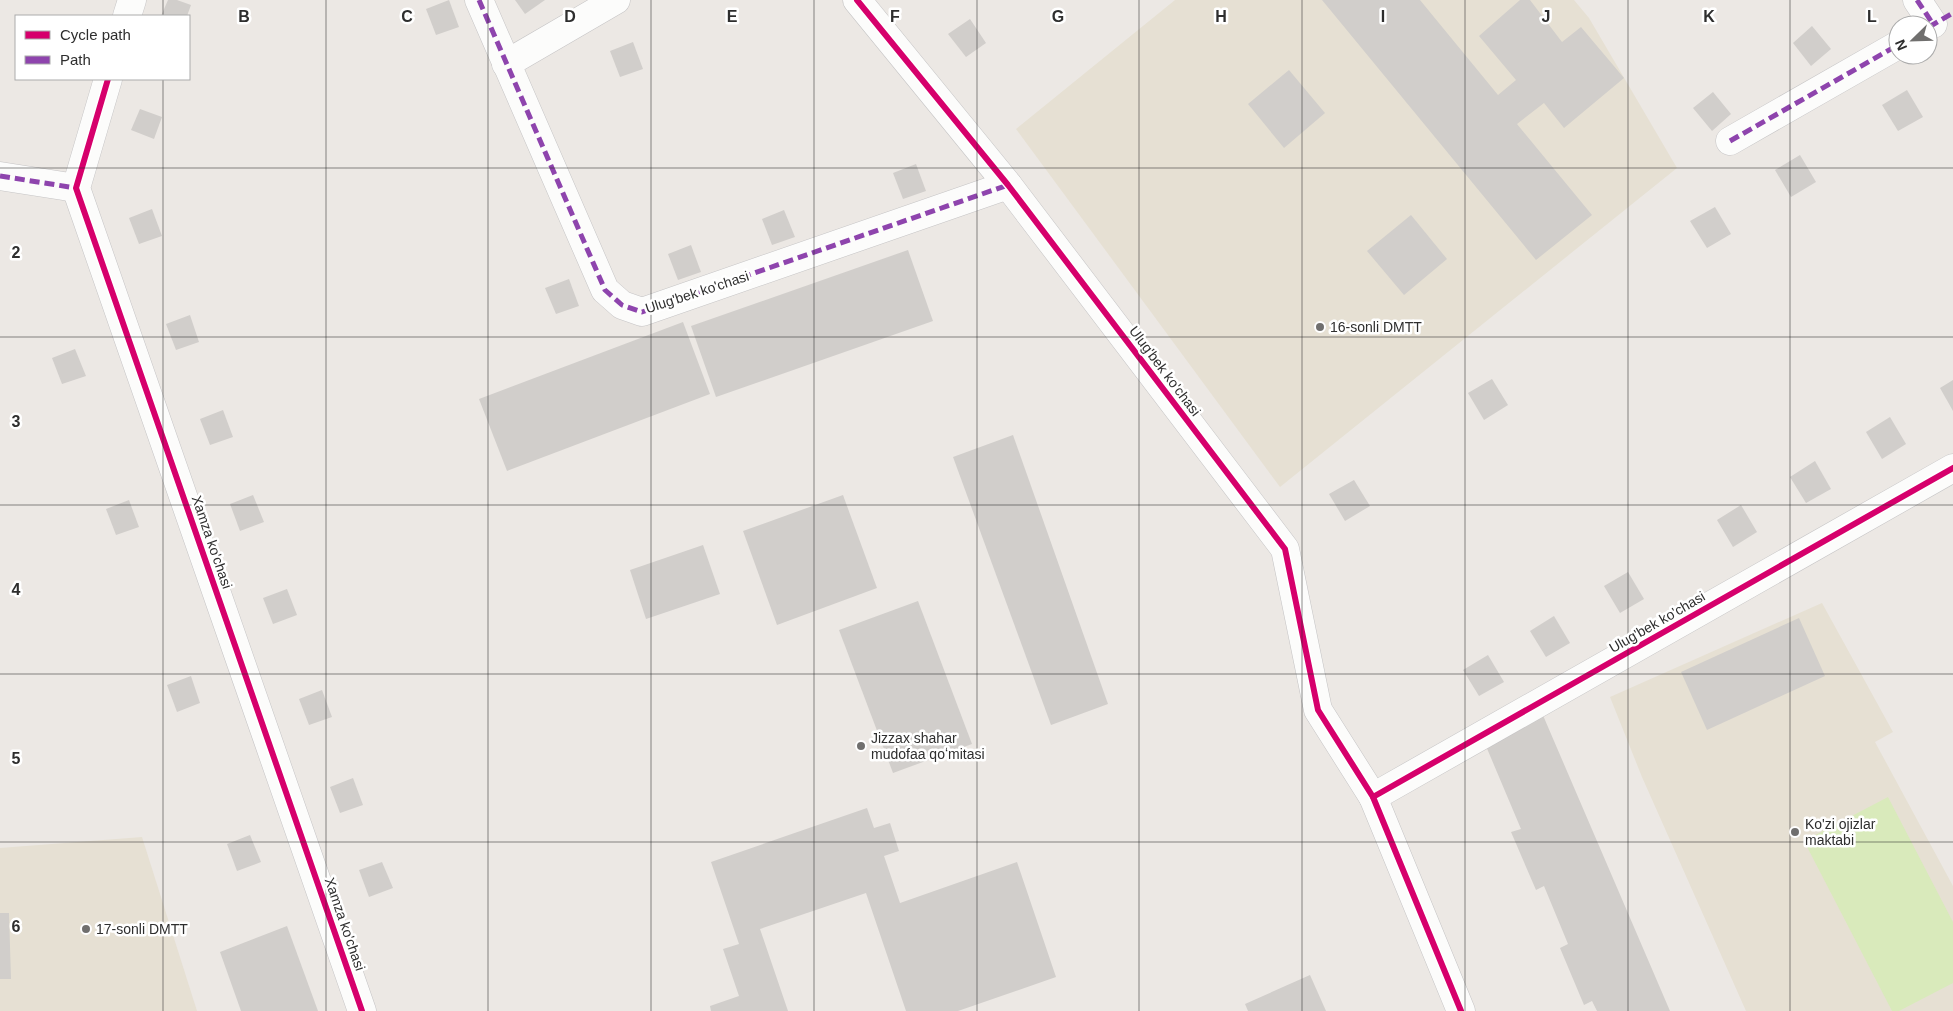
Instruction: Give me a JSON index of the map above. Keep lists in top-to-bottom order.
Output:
{
  "streets": {
    "street": ["Ulug'bek ko'chasi", "Xamza ko'chasi"]
  },
  "places": [
    "16-sonli DMTT",
    "Jizzax shahar mudofaa qoʻmitasi",
    "Ko'zi ojizlar maktabi",
    "17-sonli DMTT"
  ],
  "legend": ["Cycle path", "Path"],
  "north": "bottom left",
  "grid": {
    "columns": [
      "B",
      "C",
      "D",
      "E",
      "F",
      "G",
      "H",
      "I",
      "J",
      "K",
      "L"
    ],
    "rows": [
      "2",
      "3",
      "4",
      "5",
      "6"
    ]
  }
}
